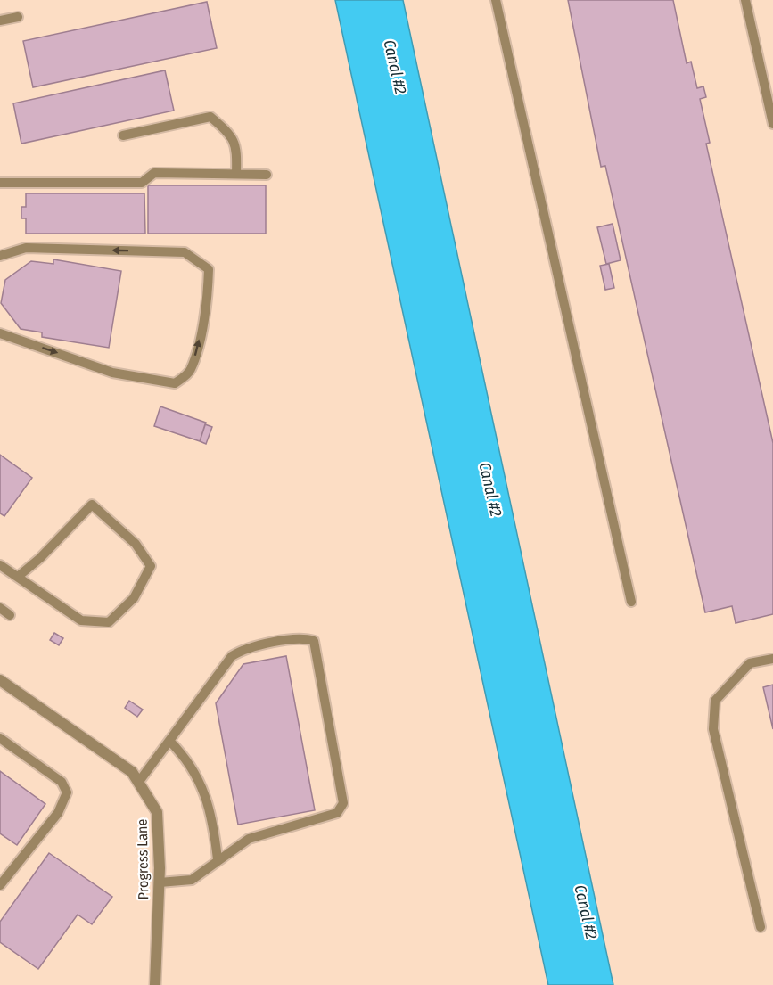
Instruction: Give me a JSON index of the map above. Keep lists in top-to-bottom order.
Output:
{
  "streets": {
    "street": ["Progress Lane"]
  },
  "water": ["Canal #2"]
}
